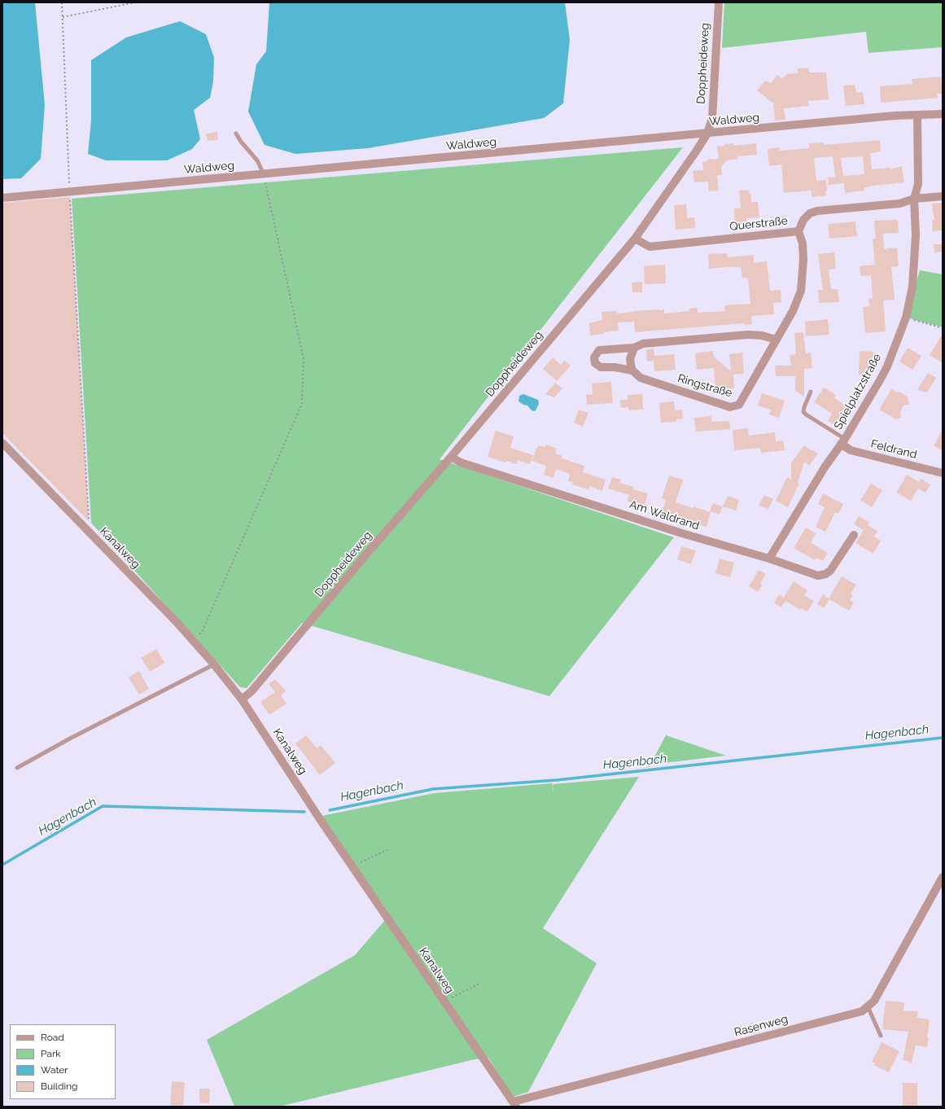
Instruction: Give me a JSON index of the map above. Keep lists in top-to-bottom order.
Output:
{
  "streets": {
    "street": [
      "Doppheideweg",
      "Waldweg",
      "Querstraße",
      "Ringstraße",
      "Spielplatzstraße",
      "Feldrand",
      "Am Waldrand",
      "Kanalweg",
      "Rasenweg"
    ]
  },
  "crossings": [
    ["Doppheideweg", "Waldweg"],
    ["Doppheideweg", "Querstraße"],
    ["Doppheideweg", "Am Waldrand"],
    ["Doppheideweg", "Kanalweg"],
    ["Waldweg", "Spielplatzstraße"],
    ["Querstraße", "Ringstraße"],
    ["Querstraße", "Spielplatzstraße"],
    ["Spielplatzstraße", "Feldrand"],
    ["Spielplatzstraße", "Am Waldrand"],
    ["Kanalweg", "Rasenweg"]
  ],
  "water": ["Hagenbach"],
  "legend": [
    "Road",
    "Park",
    "Water",
    "Building"
  ]
}
